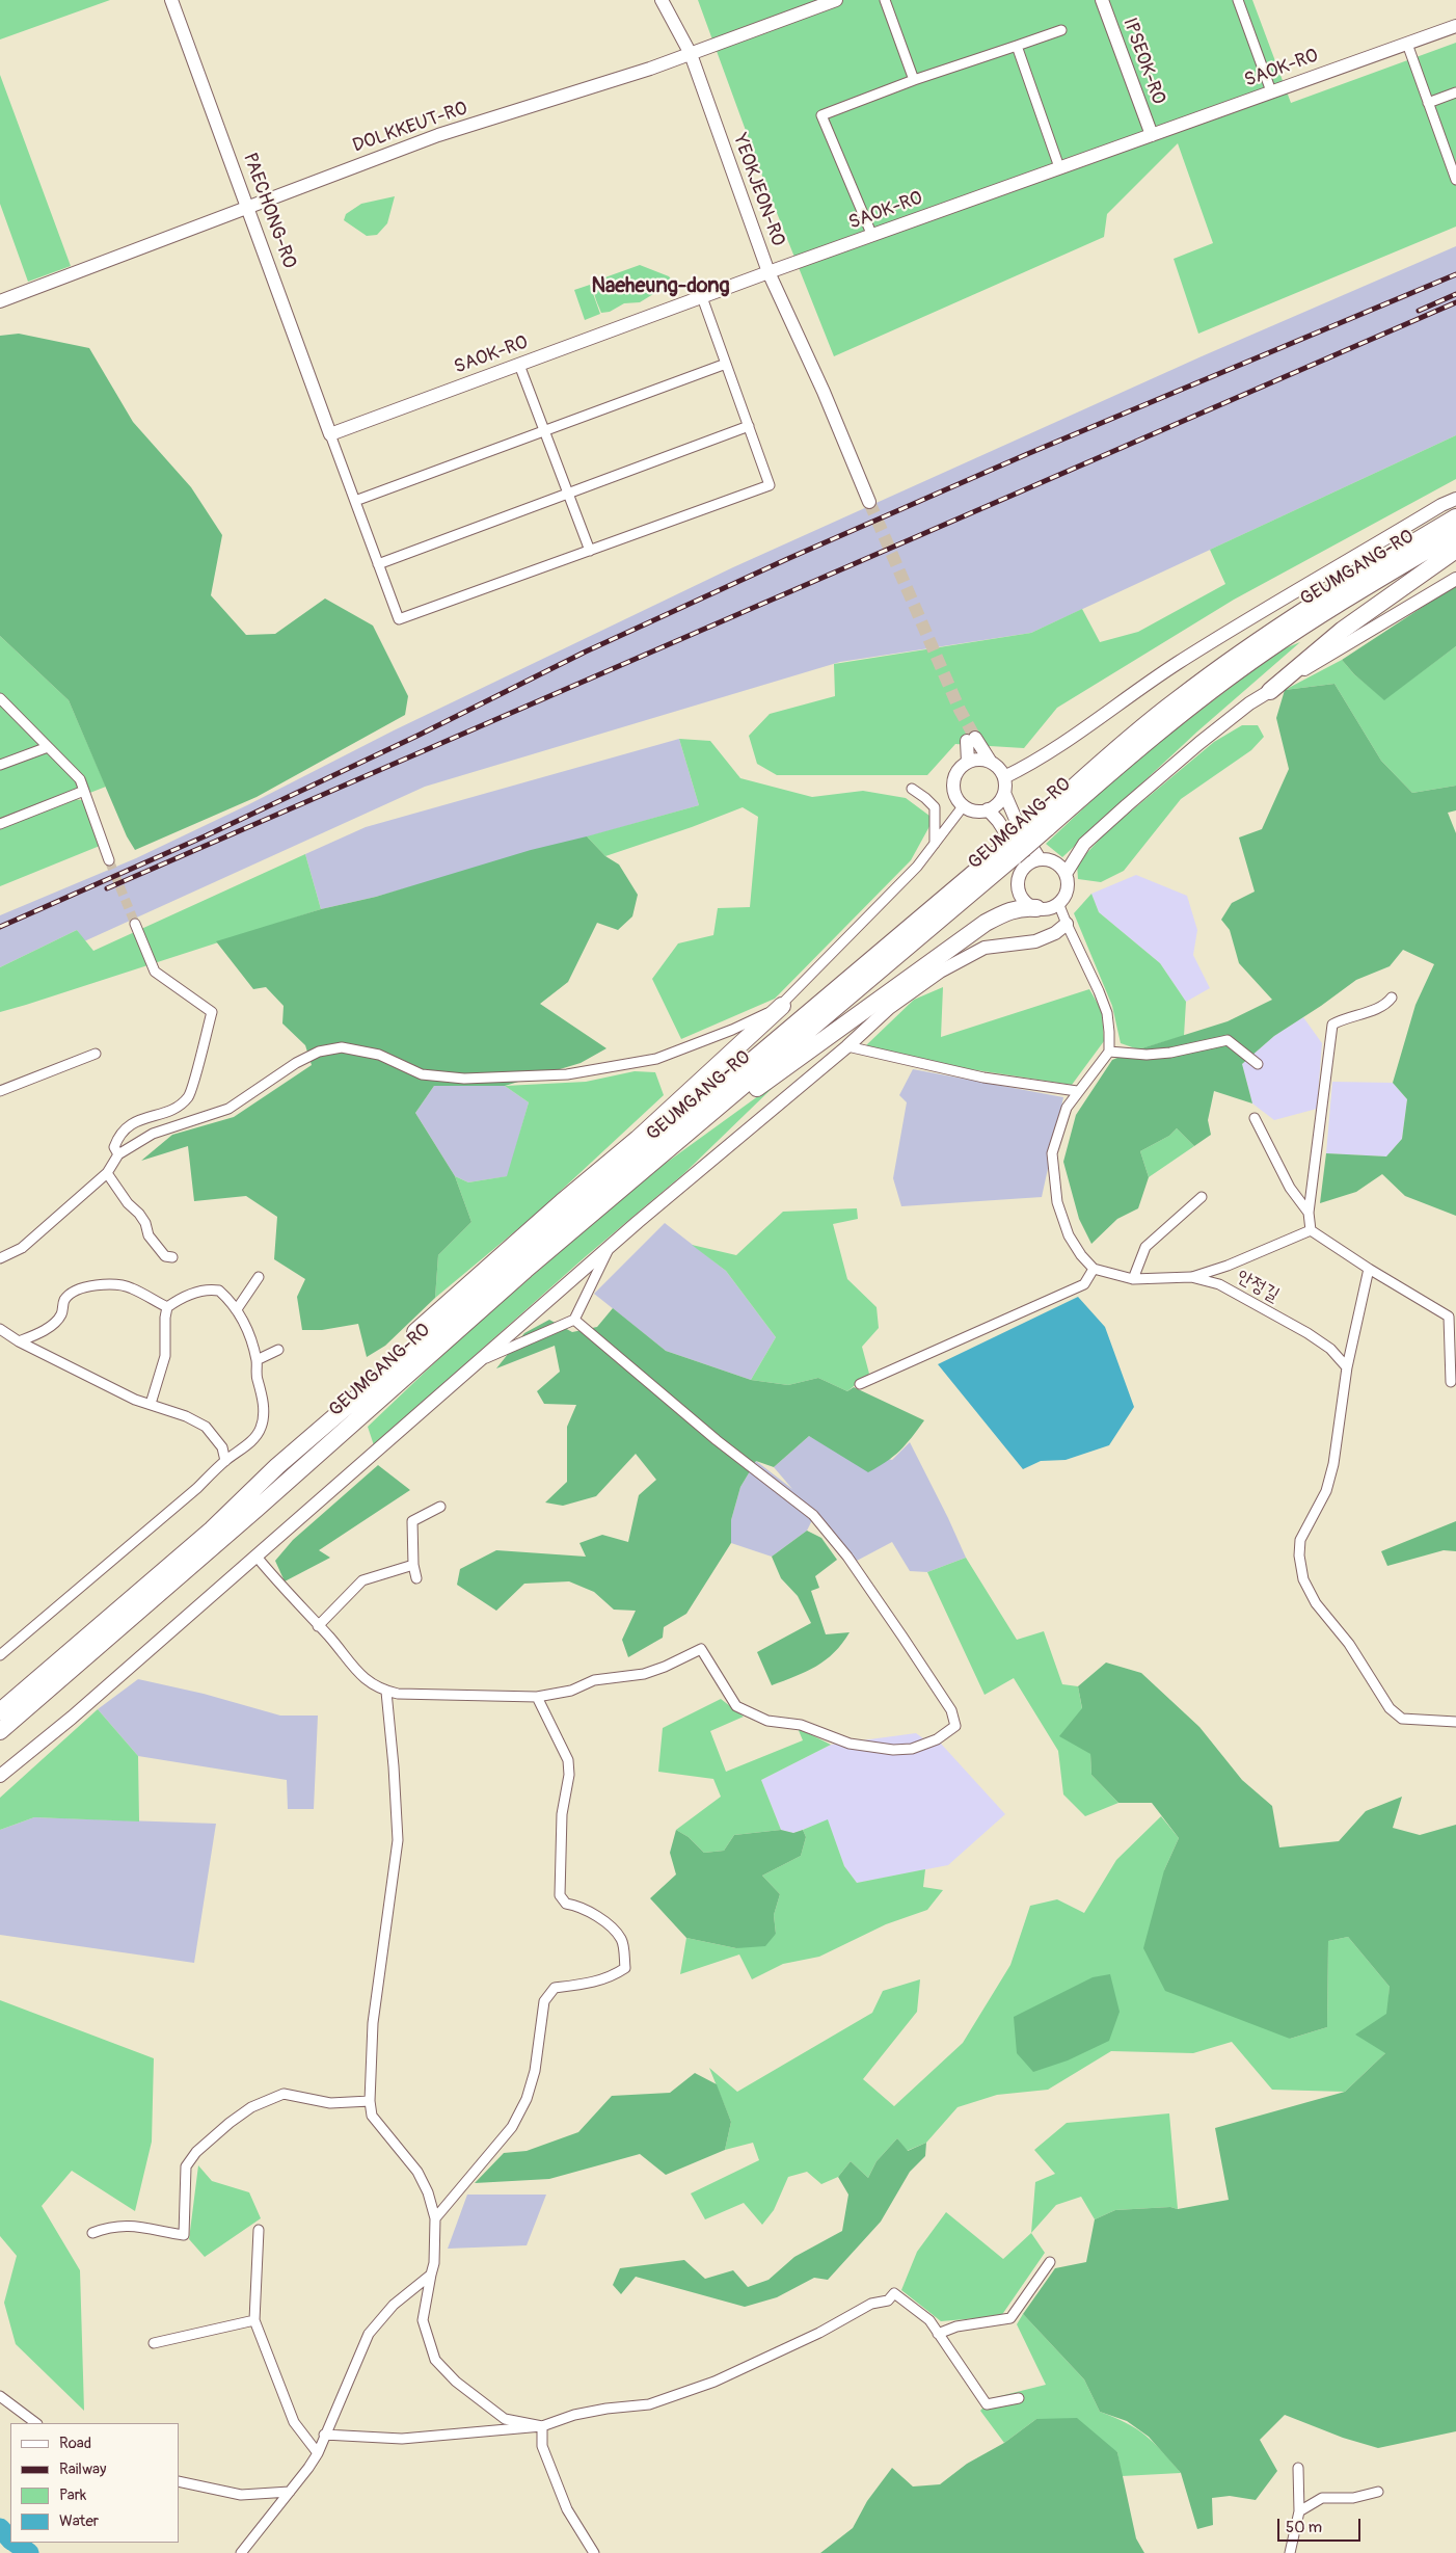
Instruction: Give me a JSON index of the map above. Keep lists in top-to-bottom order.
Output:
{
  "streets": {
    "highway": ["GEUMGANG-RO"],
    "street": [
      "IPSEOK-RO",
      "SAOK-RO",
      "DOLKKEUT-RO",
      "YEOKJEON-RO",
      "PAECHONG-RO",
      "안정길"
    ]
  },
  "crossings": [
    ["IPSEOK-RO", "SAOK-RO"],
    ["SAOK-RO", "YEOKJEON-RO"],
    ["SAOK-RO", "PAECHONG-RO"],
    ["DOLKKEUT-RO", "YEOKJEON-RO"],
    ["DOLKKEUT-RO", "PAECHONG-RO"]
  ],
  "districts": ["Naeheung-dong"],
  "legend": [
    "Road",
    "Railway",
    "Park",
    "Water"
  ],
  "scale_bar": "50 m"
}
